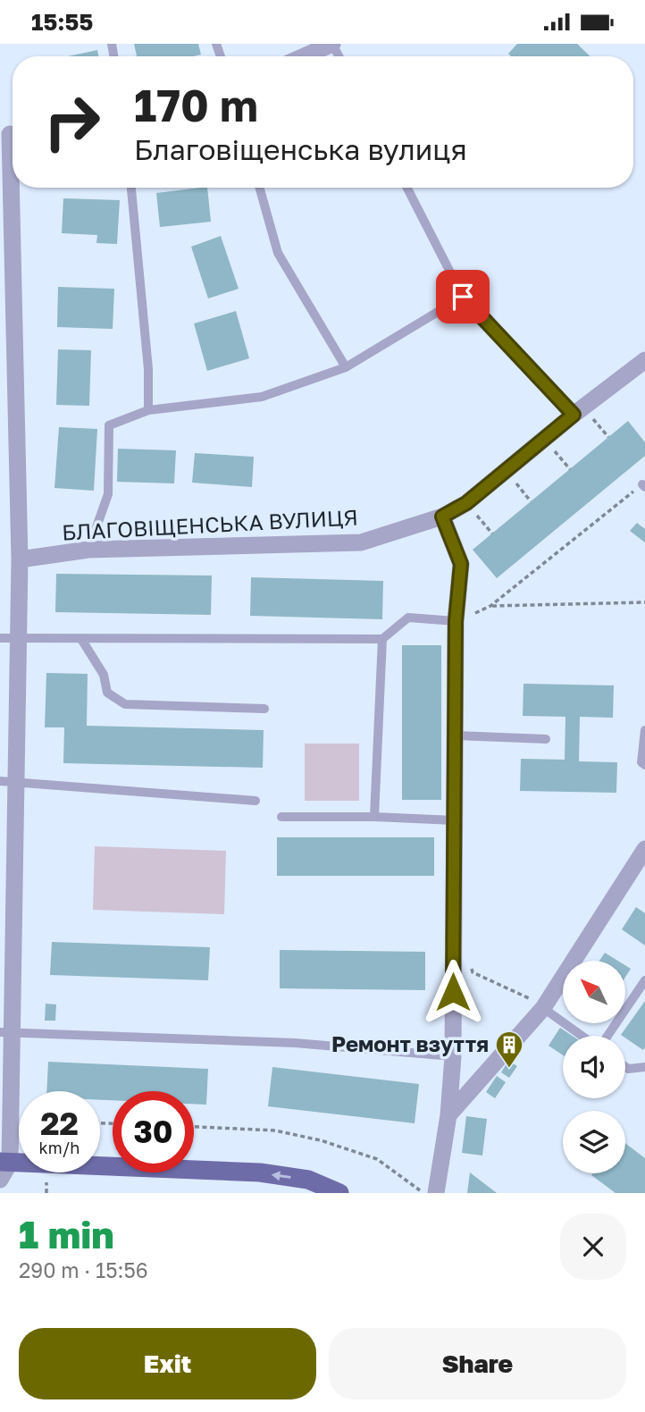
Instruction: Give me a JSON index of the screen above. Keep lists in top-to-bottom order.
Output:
{
  "streets": {
    "street": ["БЛАГОВІЩЕНСЬКА ВУЛИЦЯ"]
  },
  "places": {
    "building": ["Ремонт взуття"]
  },
  "north": "top left",
  "page": {
    "status": "15:55",
    "turn": ["170 m", "Благовіщенська вулиця"],
    "speed": "22 km/h",
    "limit": "30",
    "heading": ["1 min", "290 m · 15:56"],
    "buttons": ["Exit", "Share"]
  }
}
